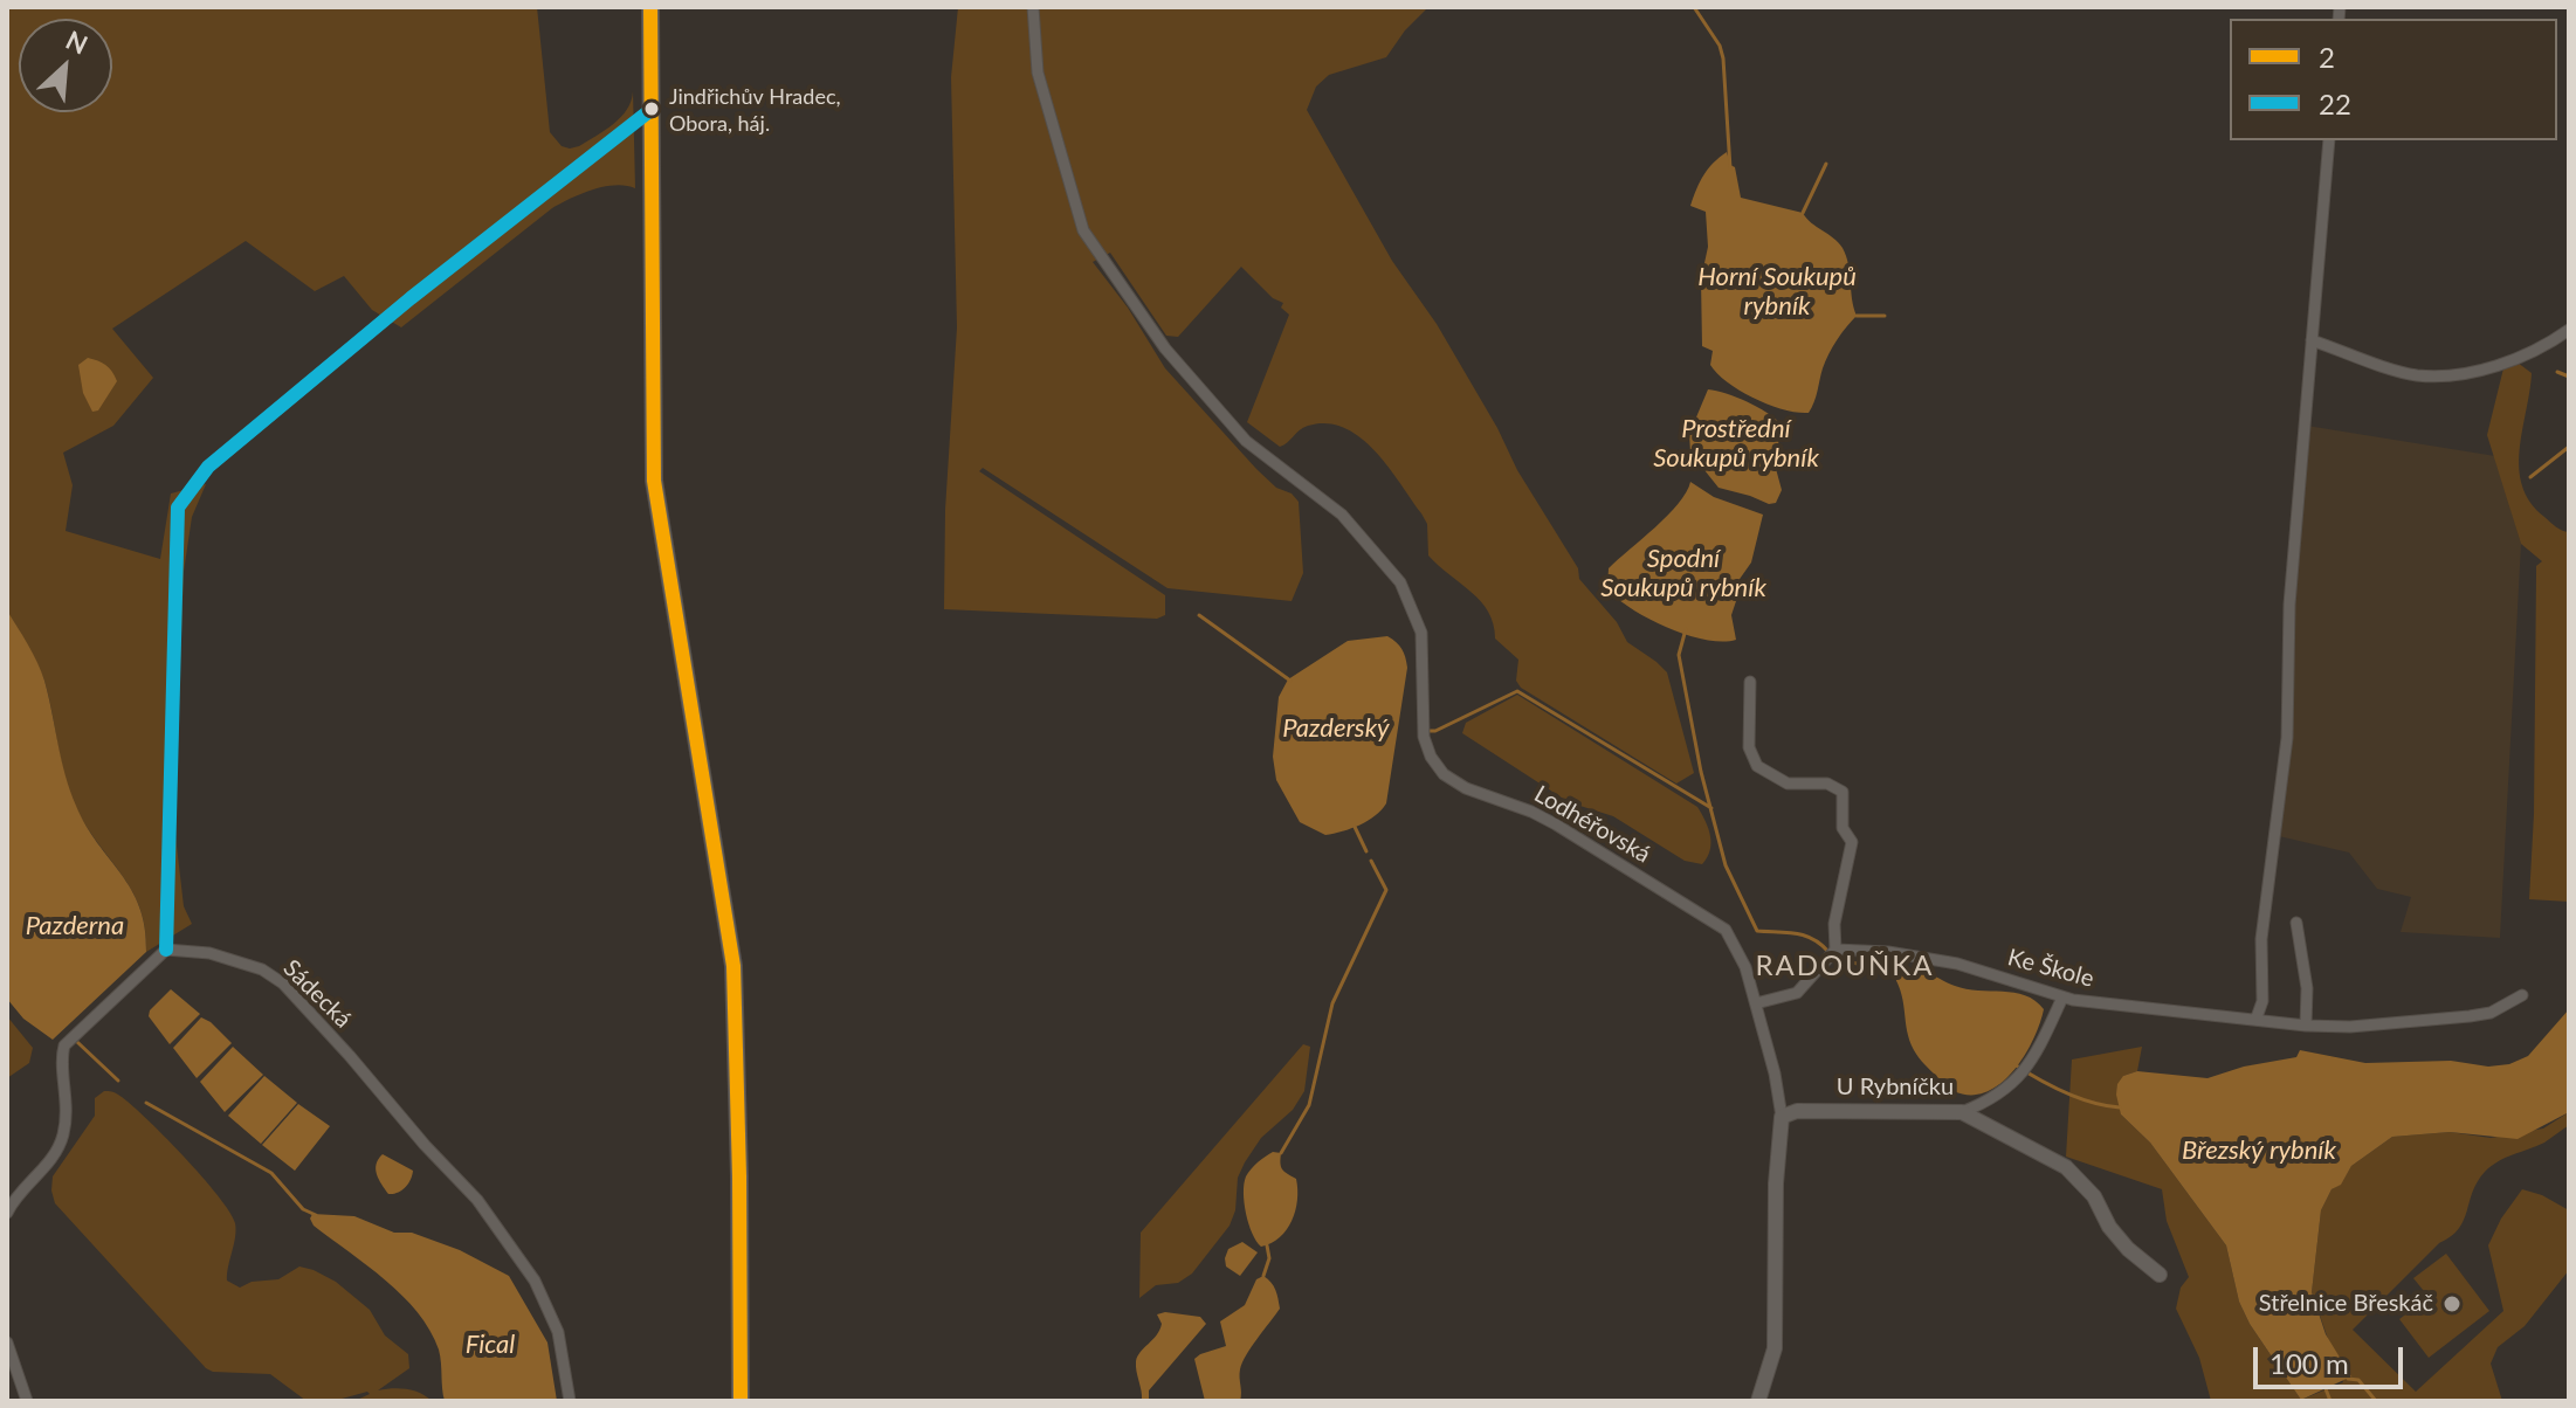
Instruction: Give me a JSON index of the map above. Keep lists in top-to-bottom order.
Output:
{
  "streets": {
    "street": [
      "Lodhéřovská",
      "Ke Škole",
      "Sádecká",
      "U Rybníčku"
    ]
  },
  "crossings": [
    ["Lodhéřovská", "U Rybníčku"],
    ["Ke Škole", "U Rybníčku"]
  ],
  "districts": ["RADOUŇKA"],
  "water": [
    "Horní Soukupů rybník",
    "Prostřední Soukupů rybník",
    "Spodní Soukupů rybník",
    "Pazderský",
    "Pazderna",
    "Březský rybník",
    "Fical"
  ],
  "places": ["Jindřichův Hradec, Obora, háj.", "Střelnice Břeskáč"],
  "lines": ["transit line 2", "transit line 22"],
  "legend": ["2", "22"],
  "scale_bar": "100 m",
  "north": "top right"
}
